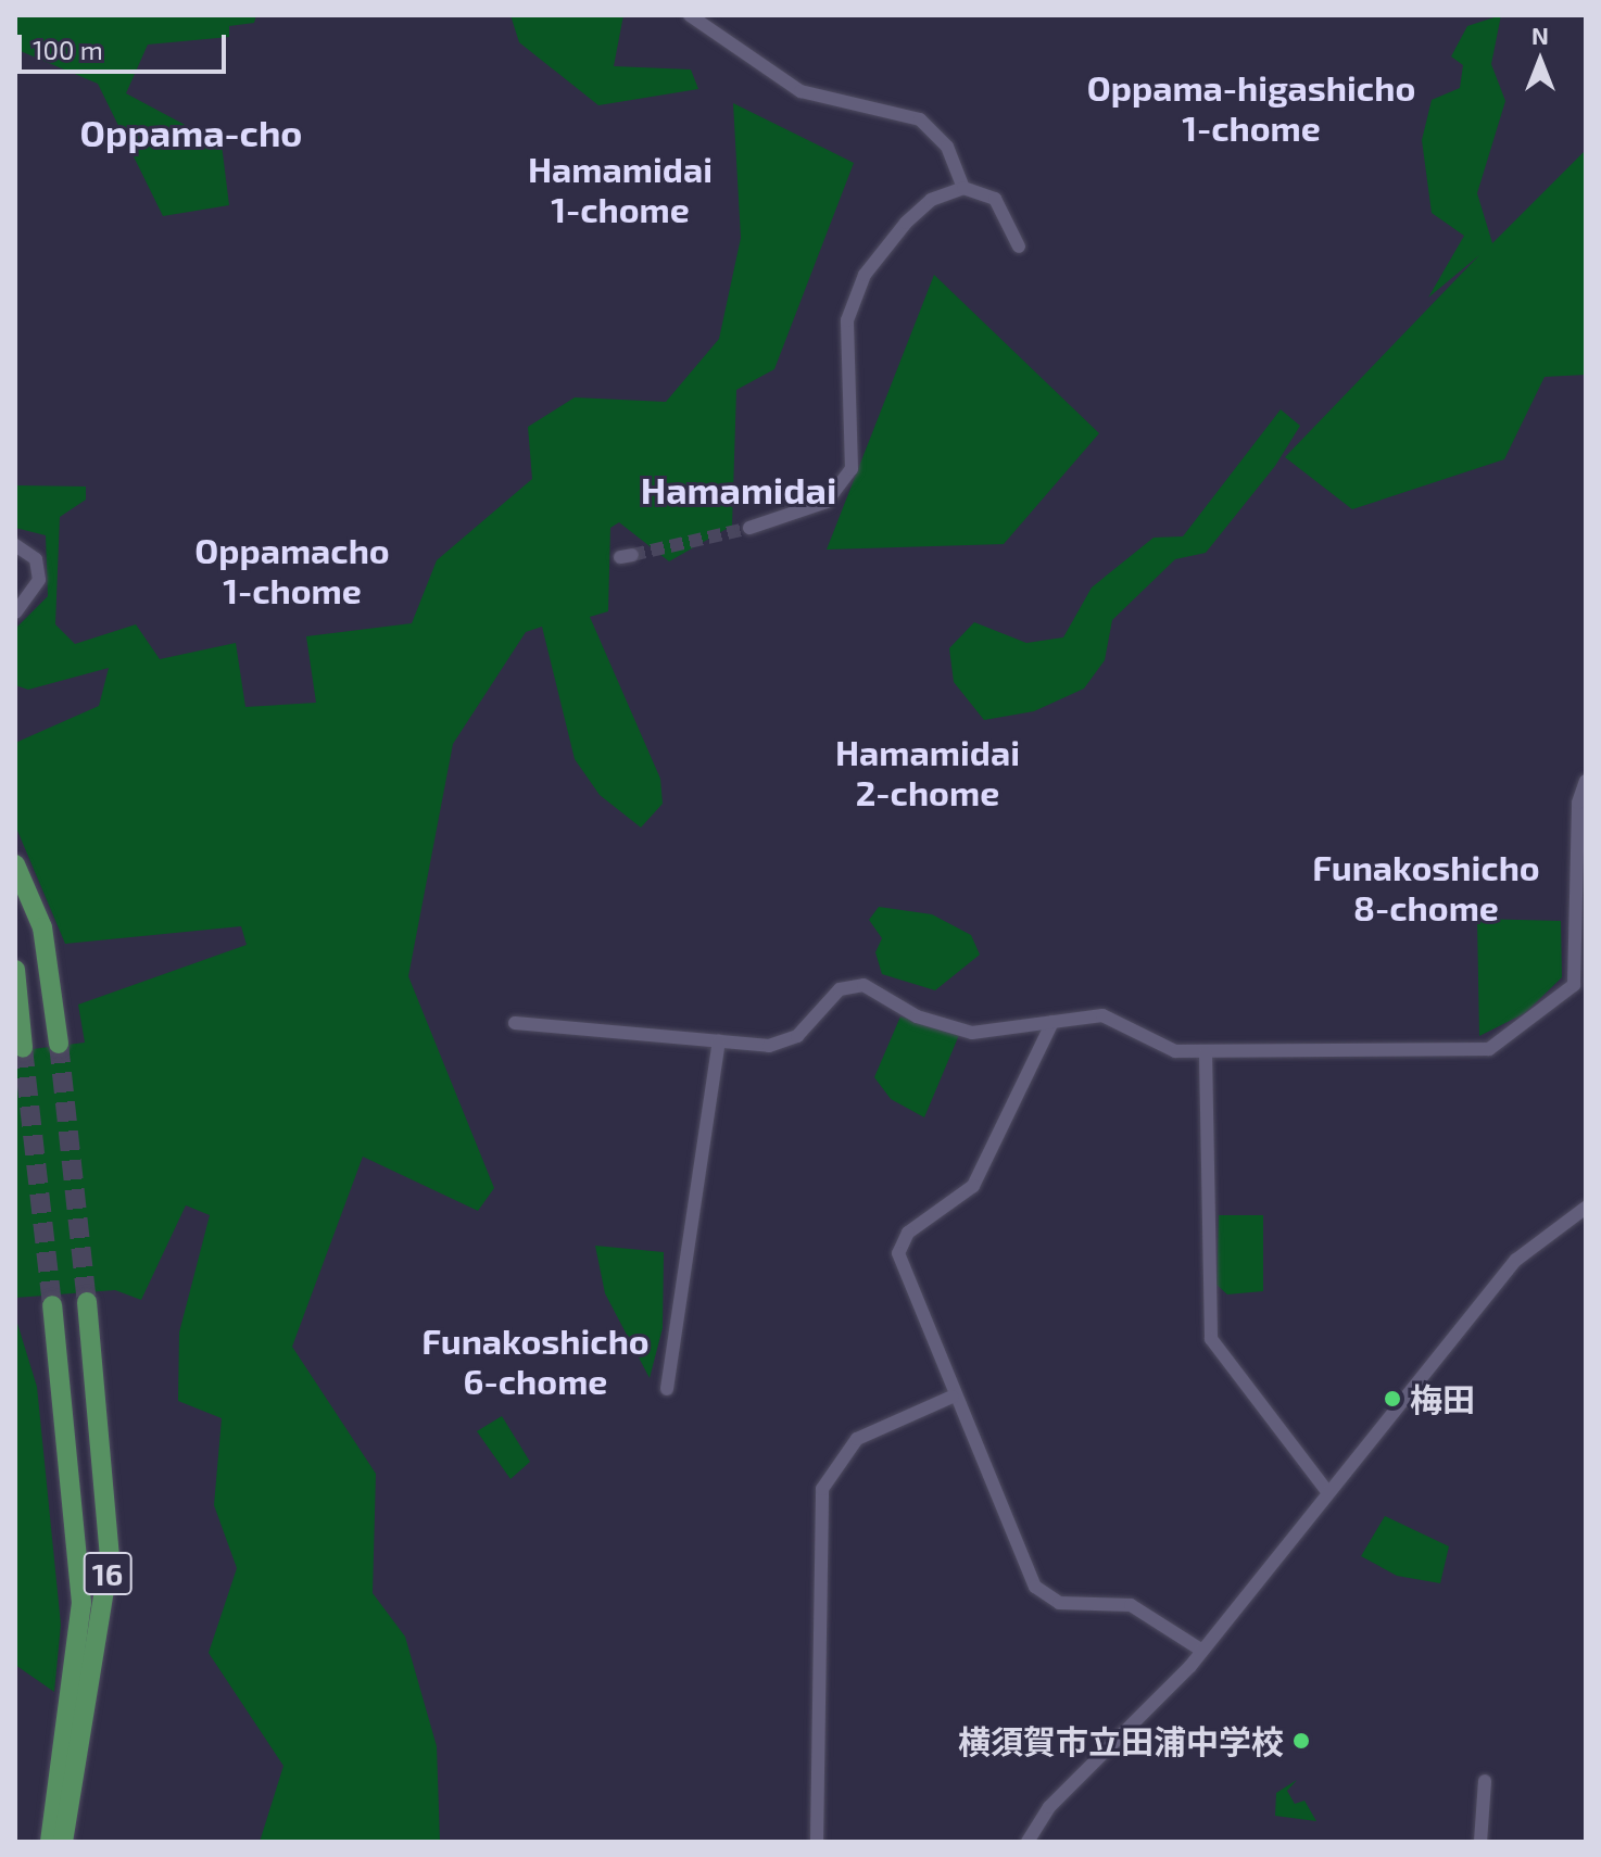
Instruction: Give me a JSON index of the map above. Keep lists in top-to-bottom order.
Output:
{
  "streets": {
    "highway": ["16"]
  },
  "districts": [
    "Oppama-higashicho 1-chome",
    "Oppama-cho",
    "Hamamidai 1-chome",
    "Hamamidai",
    "Oppamacho 1-chome",
    "Hamamidai 2-chome",
    "Funakoshicho 8-chome",
    "Funakoshicho 6-chome"
  ],
  "places": ["梅田", "横須賀市立田浦中学校"],
  "scale_bar": "100 m",
  "north": "top"
}
